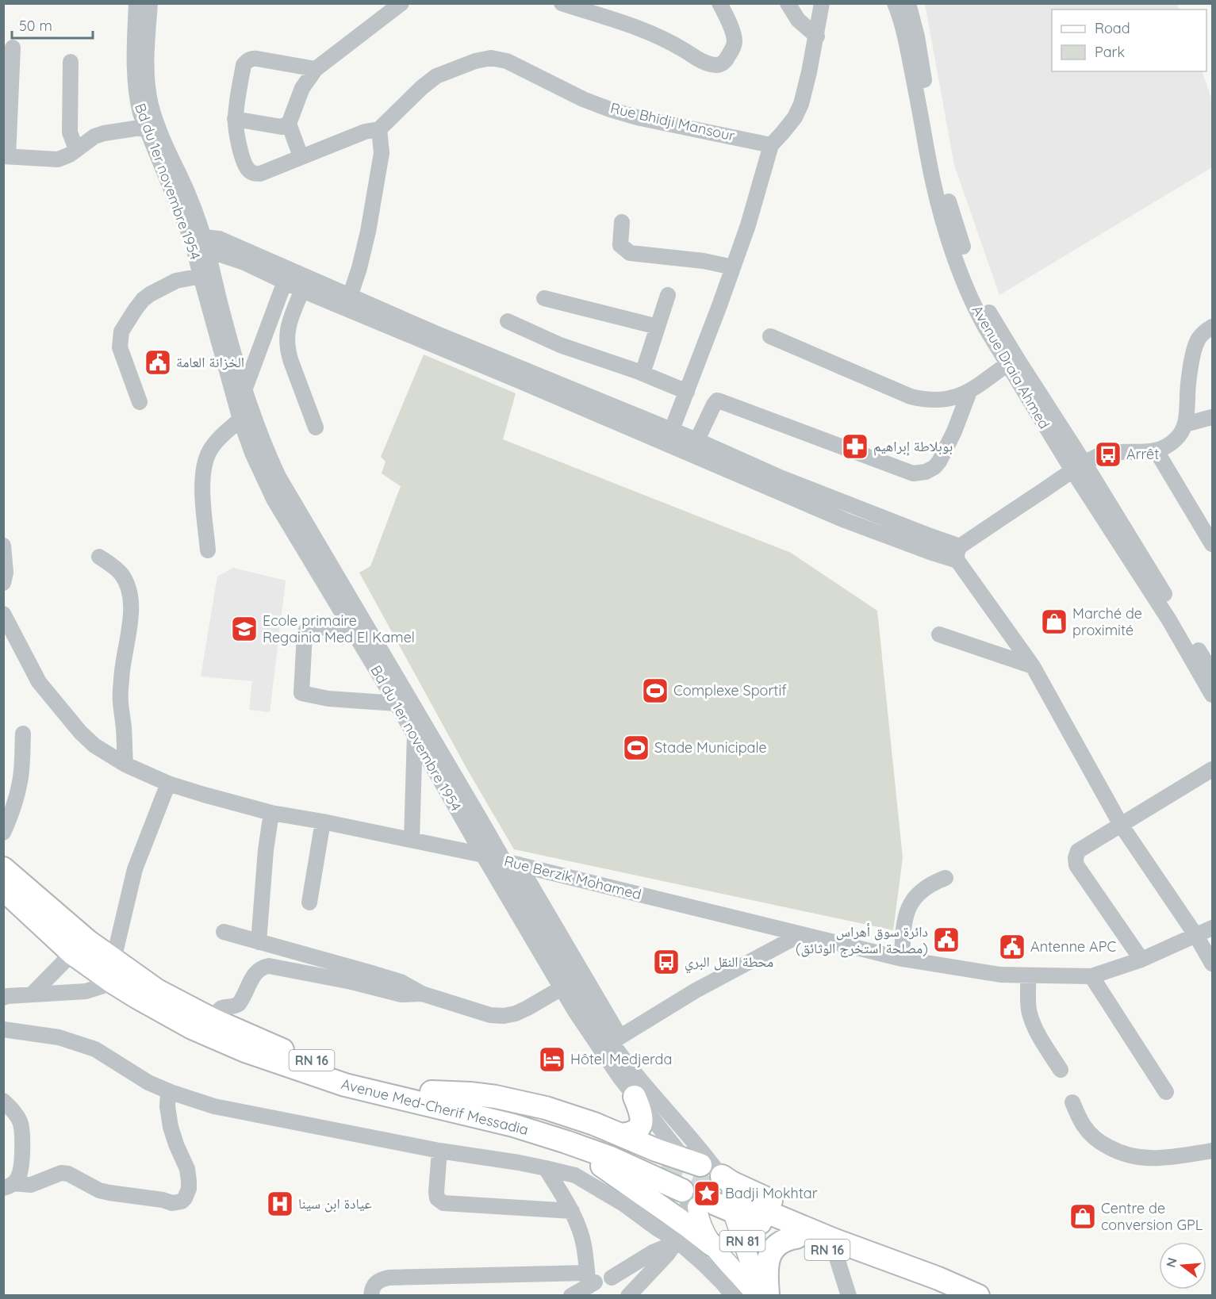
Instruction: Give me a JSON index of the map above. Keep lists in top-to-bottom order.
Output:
{
  "streets": {
    "highway": ["RN 16", "Avenue Med-Cherif Messadia"],
    "main road": ["RN 81"],
    "street": [
      "Rue Bhidji Mansour",
      "Bd du 1er novembre 1954",
      "Avenue Draia Ahmed",
      "Rue Berzik Mohamed"
    ]
  },
  "crossings": [
    ["Bd du 1er novembre 1954", "Rue Berzik Mohamed"],
    ["RN 16", "Avenue Med-Cherif Messadia"],
    ["RN 16", "RN 81"],
    ["Avenue Med-Cherif Messadia", "RN 81"]
  ],
  "places": {
    "public building": ["الخزانة العامة", "دائرة سوق أهراس (مصلحة استخرج الوثائق)", "Antenne APC"],
    "pharmacy": ["بوبلاطة إبراهيم"],
    "bus stop": ["Arrêt", "محطة النقل البري"],
    "shop": ["Marché de proximité", "Centre de conversion GPL"],
    "school or university": ["Ecole primaire Regainia Med El Kamel"],
    "sports": ["Complexe Sportif", "Stade Municipale"],
    "hotel": ["Hôtel Medjerda"],
    "place": ["Badji Mokhtar"],
    "hospital": ["عيادة ابن سينا"]
  },
  "legend": ["Road", "Park"],
  "scale_bar": "50 m",
  "north": "left"
}
